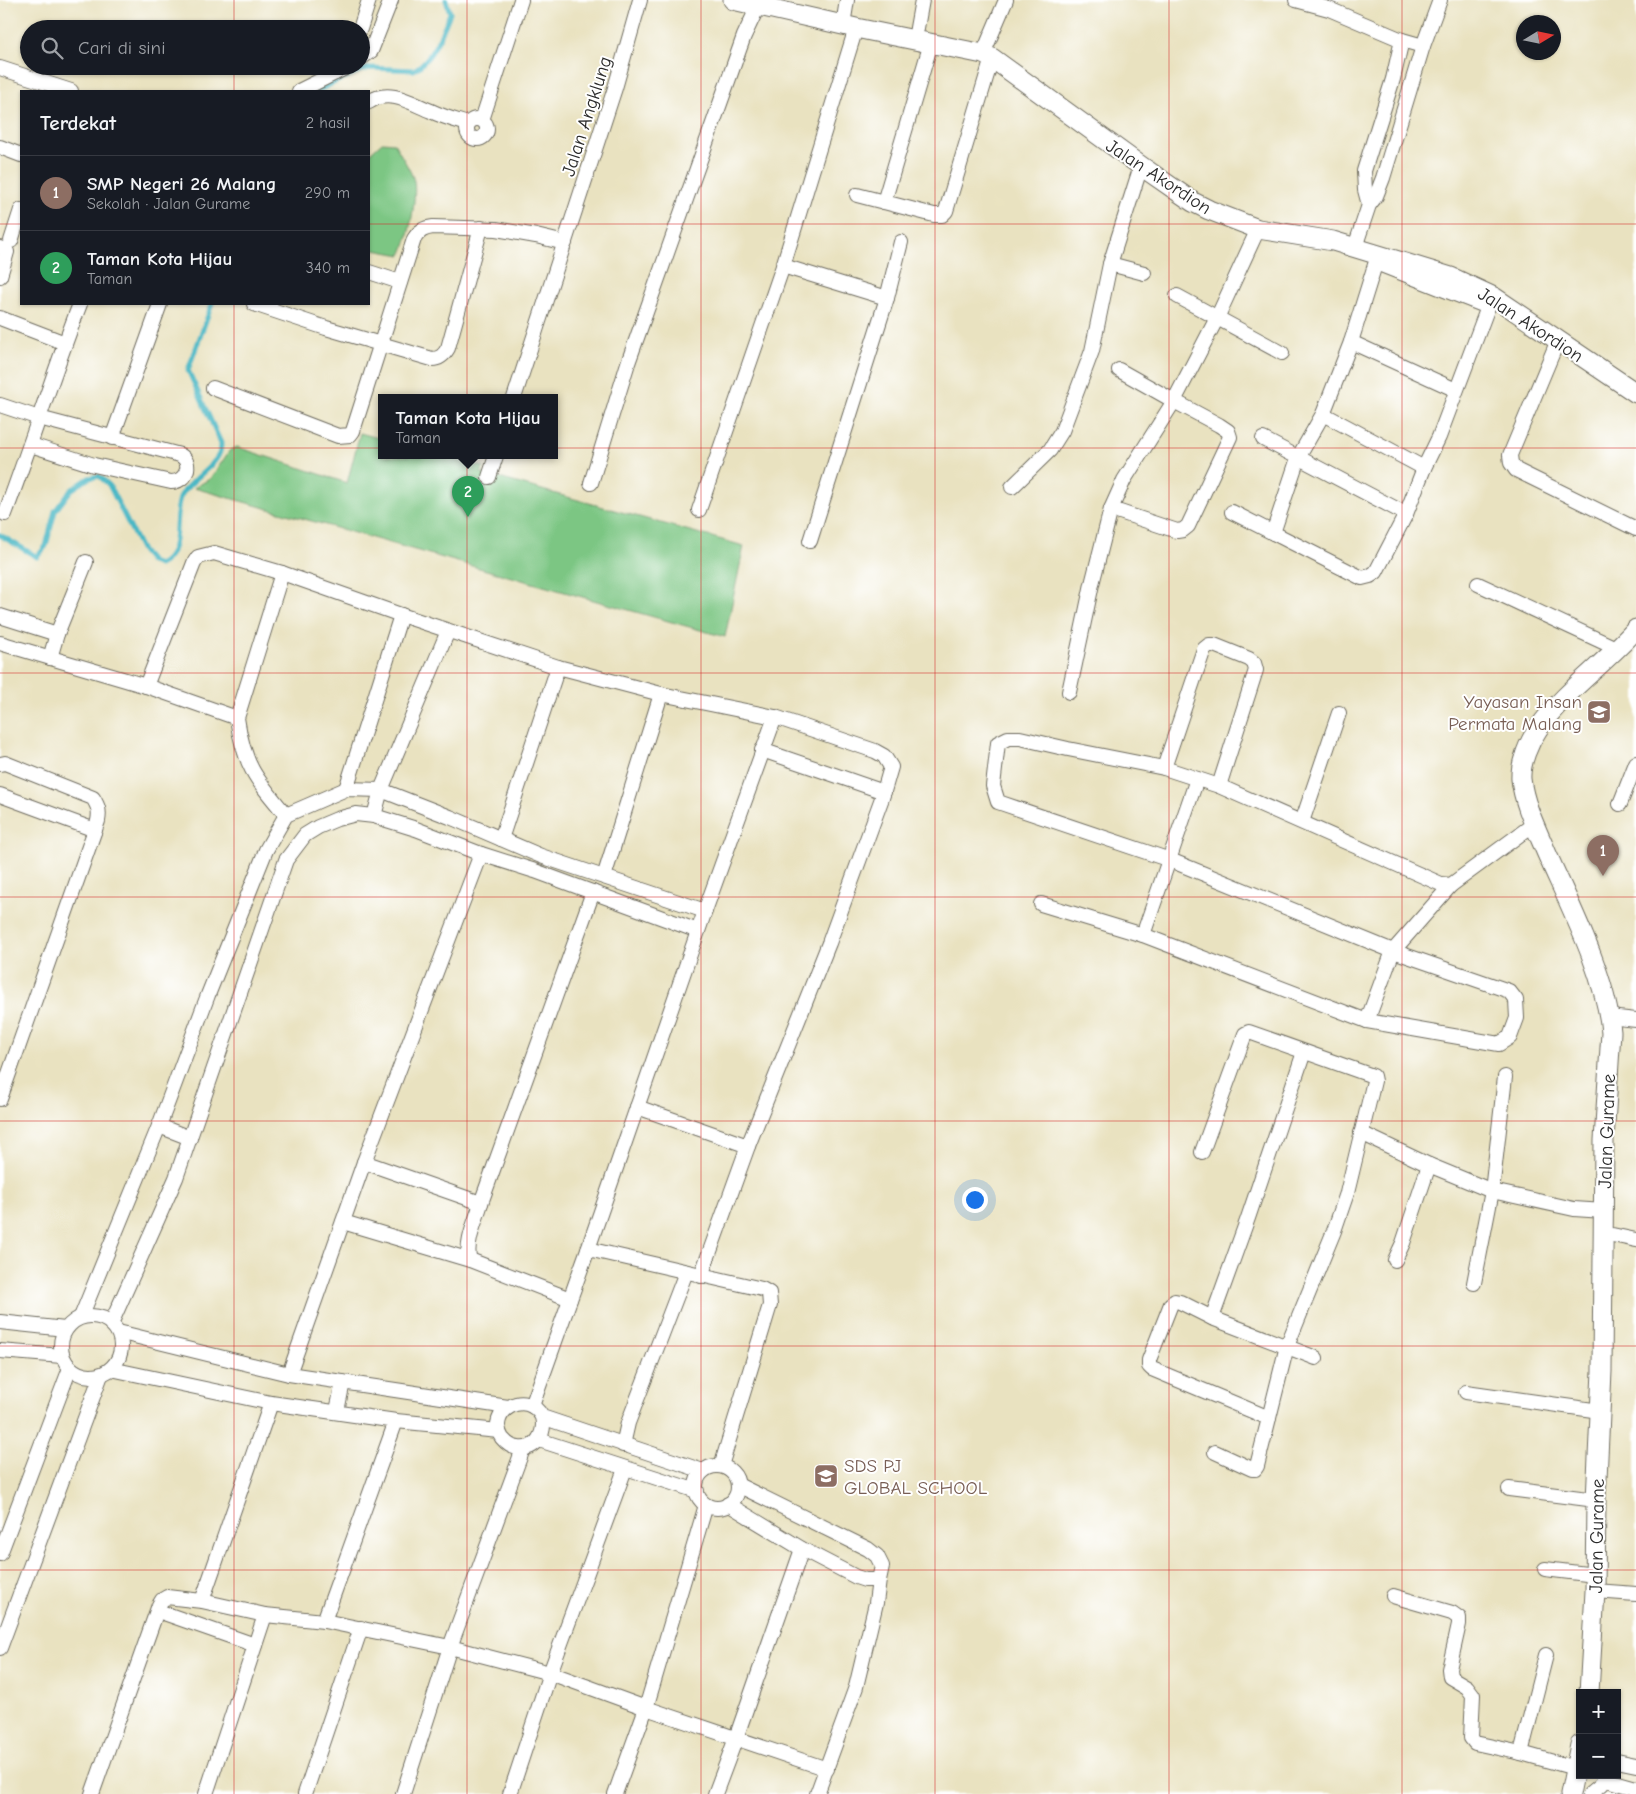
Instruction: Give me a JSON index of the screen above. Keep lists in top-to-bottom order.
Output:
{
  "streets": {
    "street": ["Jalan Angklung", "Jalan Akordion", "Jalan Gurame"]
  },
  "places": {
    "school or university": ["Yayasan Insan Permata Malang", "SDS PJ GLOBAL SCHOOL"]
  },
  "north": "right",
  "page": {
    "search": "Cari di sini",
    "heading": ["Terdekat", "2 hasil"],
    "list": [
      {
        "mark": "1",
        "name": "SMP Negeri 26 Malang",
        "note": "Sekolah · Jalan Gurame",
        "value": "290 m"
      },
      {
        "mark": "2",
        "name": "Taman Kota Hijau",
        "note": "Taman",
        "value": "340 m"
      }
    ],
    "popup": ["Taman Kota Hijau", "Taman"],
    "pins": ["2", "1"],
    "map_buttons": ["+", "−"]
  }
}
